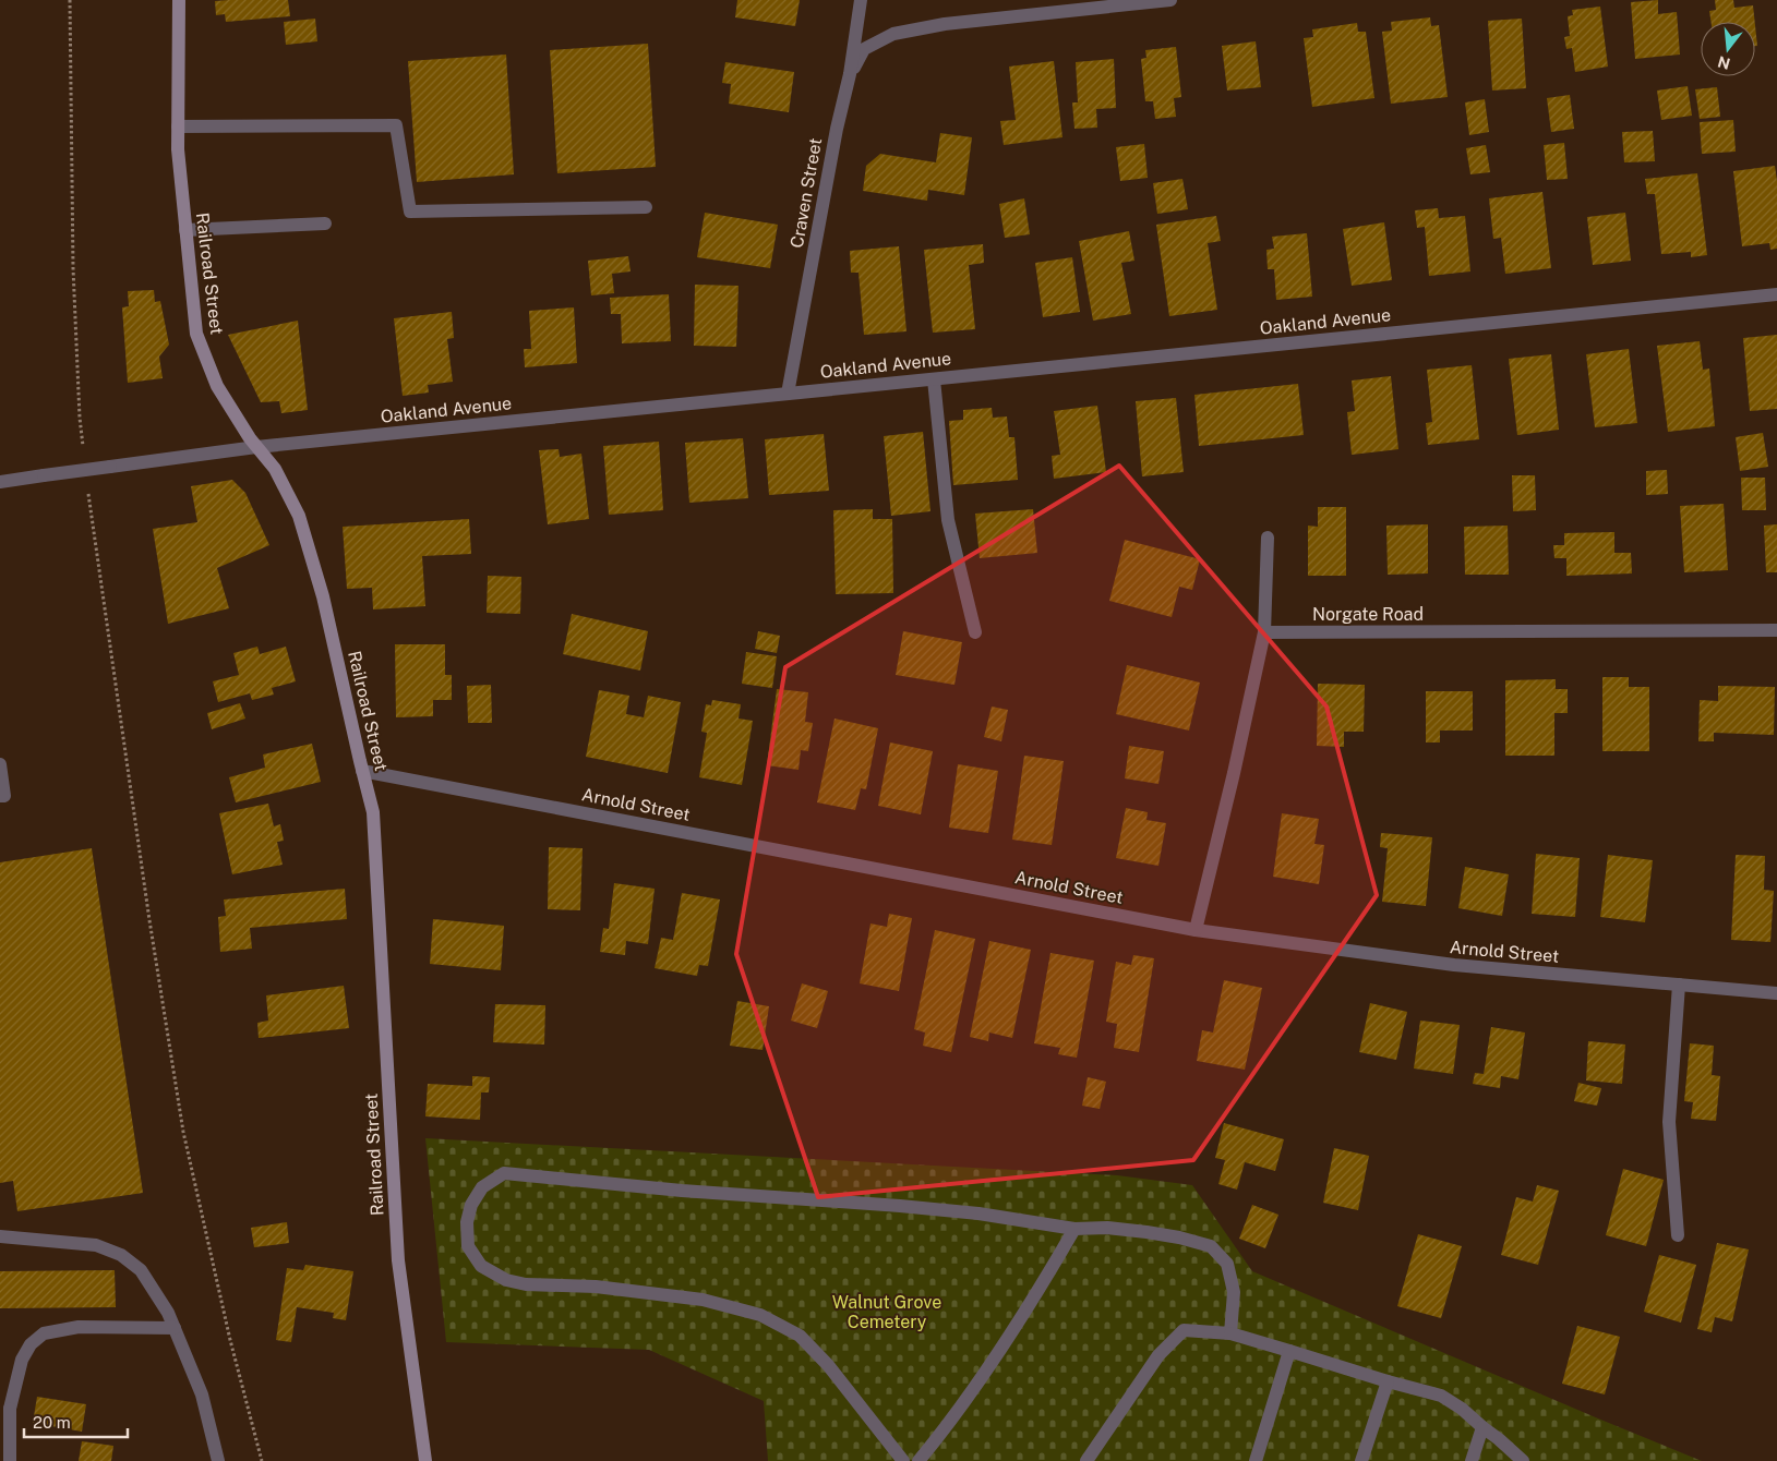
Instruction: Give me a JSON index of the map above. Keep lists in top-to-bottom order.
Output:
{
  "streets": {
    "main road": ["Railroad Street"],
    "street": [
      "Craven Street",
      "Oakland Avenue",
      "Norgate Road",
      "Arnold Street"
    ]
  },
  "crossings": [
    ["Craven Street", "Oakland Avenue"],
    ["Railroad Street", "Oakland Avenue"],
    ["Railroad Street", "Arnold Street"]
  ],
  "parks": ["Walnut Grove Cemetery"],
  "scale_bar": "20 m",
  "north": "bottom"
}
